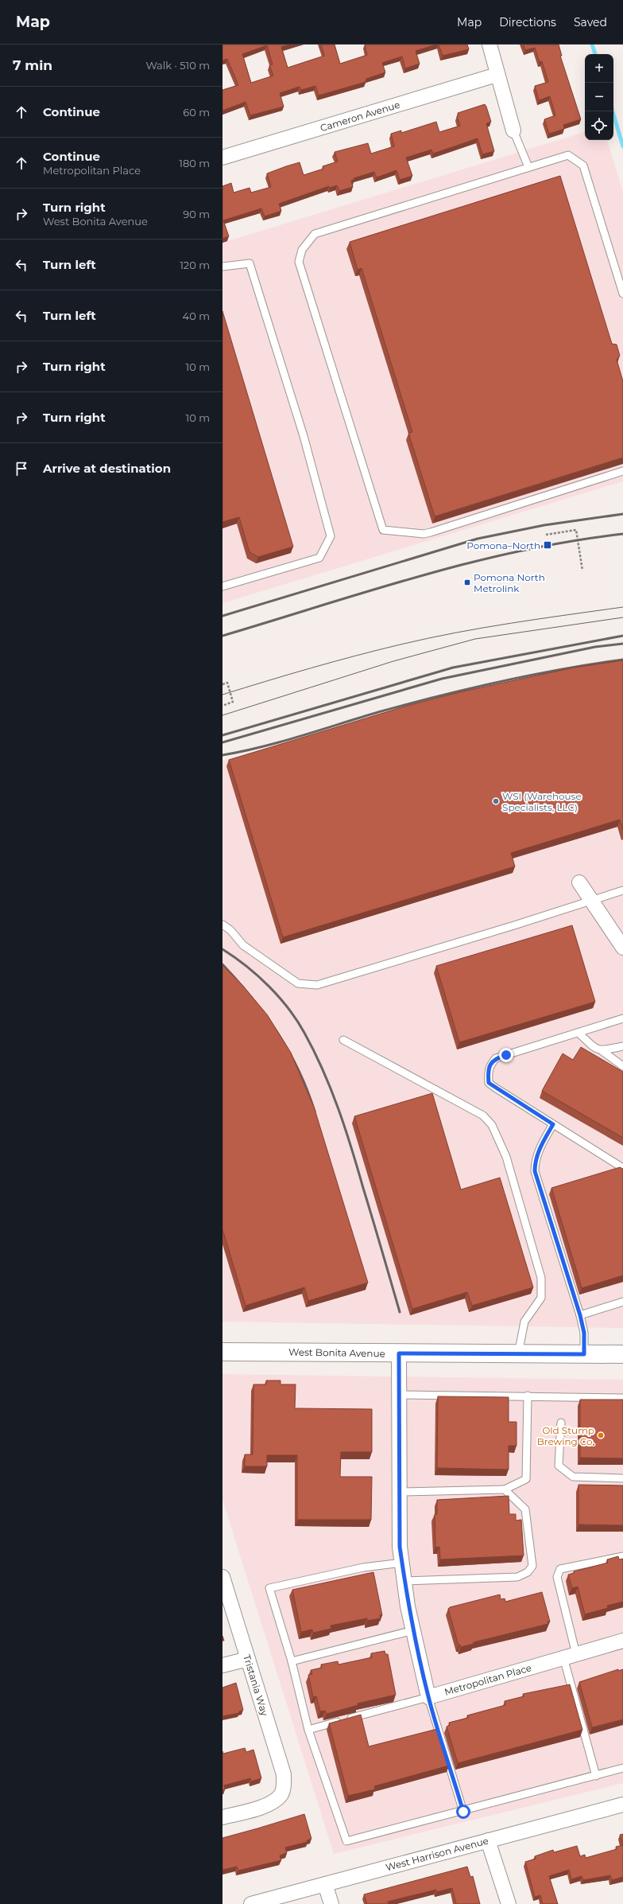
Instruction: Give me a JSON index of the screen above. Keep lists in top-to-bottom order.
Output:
{
  "streets": {
    "main road": ["West Bonita Avenue"],
    "street": [
      "Cameron Avenue",
      "Metropolitan Place",
      "Tristania Way",
      "West Harrison Avenue"
    ]
  },
  "places": {
    "transit": ["Pomona–North", "Pomona North Metrolink"],
    "other": ["WSI (Warehouse Specialists, LLC)", "Old Stump Brewing Co."]
  },
  "page": {
    "header": "Map",
    "nav": ["Map", "Directions", "Saved"],
    "heading": ["7 min", "Walk · 510 m"],
    "map_buttons": ["+", "−"],
    "list": [
      ["Continue", "60 m"],
      ["Continue", "Metropolitan Place", "180 m"],
      ["Turn right", "West Bonita Avenue", "90 m"],
      ["Turn left", "120 m"],
      ["Turn left", "40 m"],
      ["Turn right", "10 m"],
      ["Turn right", "10 m"],
      "Arrive at destination"
    ]
  }
}
